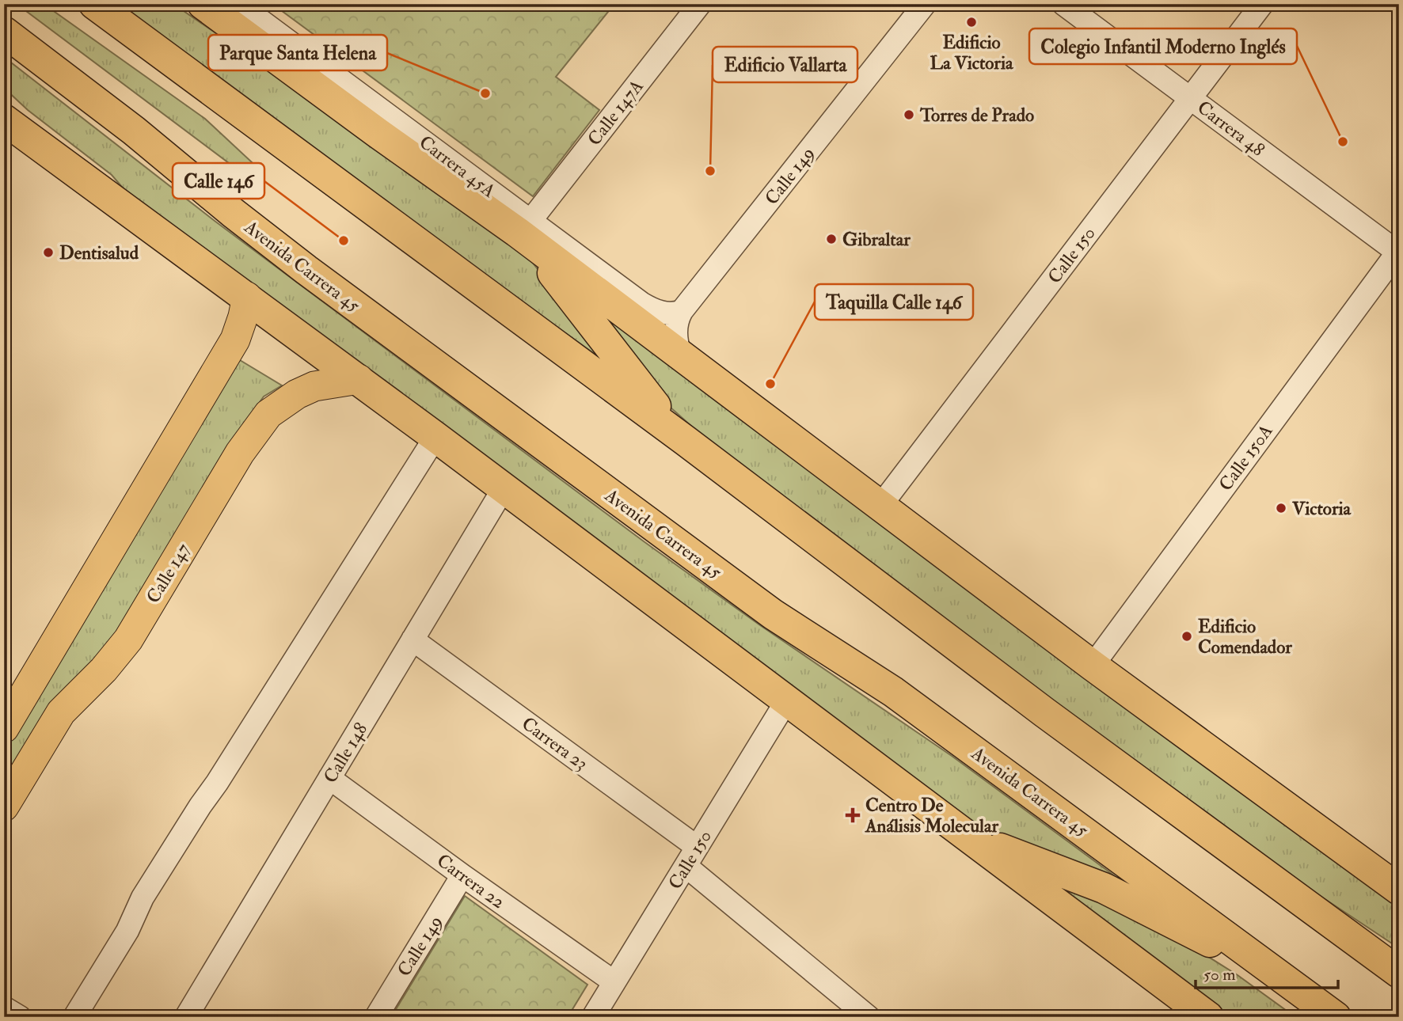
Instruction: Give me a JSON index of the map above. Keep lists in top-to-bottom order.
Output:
{
  "streets": {
    "highway": ["Avenida Carrera 45"],
    "main road": ["Calle 147"],
    "street": [
      "Calle 147A",
      "Carrera 48",
      "Carrera 45A",
      "Calle 149",
      "Calle 150",
      "Calle 150A",
      "Carrera 23",
      "Calle 148",
      "Carrera 22"
    ]
  },
  "crossings": [
    ["Calle 147A", "Carrera 45A"],
    ["Carrera 48", "Calle 150"],
    ["Carrera 48", "Calle 150A"],
    ["Carrera 45A", "Calle 149"],
    ["Calle 149", "Carrera 22"],
    ["Calle 150", "Carrera 23"],
    ["Calle 150", "Carrera 22"],
    ["Carrera 23", "Calle 148"],
    ["Calle 148", "Carrera 22"]
  ],
  "places": {
    "other": [
      "Edificio La Victoria",
      "Parque Santa Helena",
      "Torres de Prado",
      "Colegio Infantil Moderno Inglés",
      "Edificio Vallarta",
      "Gibraltar",
      "Calle 146",
      "Dentisalud",
      "Taquilla Calle 146",
      "Victoria",
      "Edificio Comendador"
    ],
    "health": ["Centro De Análisis Molecular"]
  },
  "scale_bar": "50 m"
}
